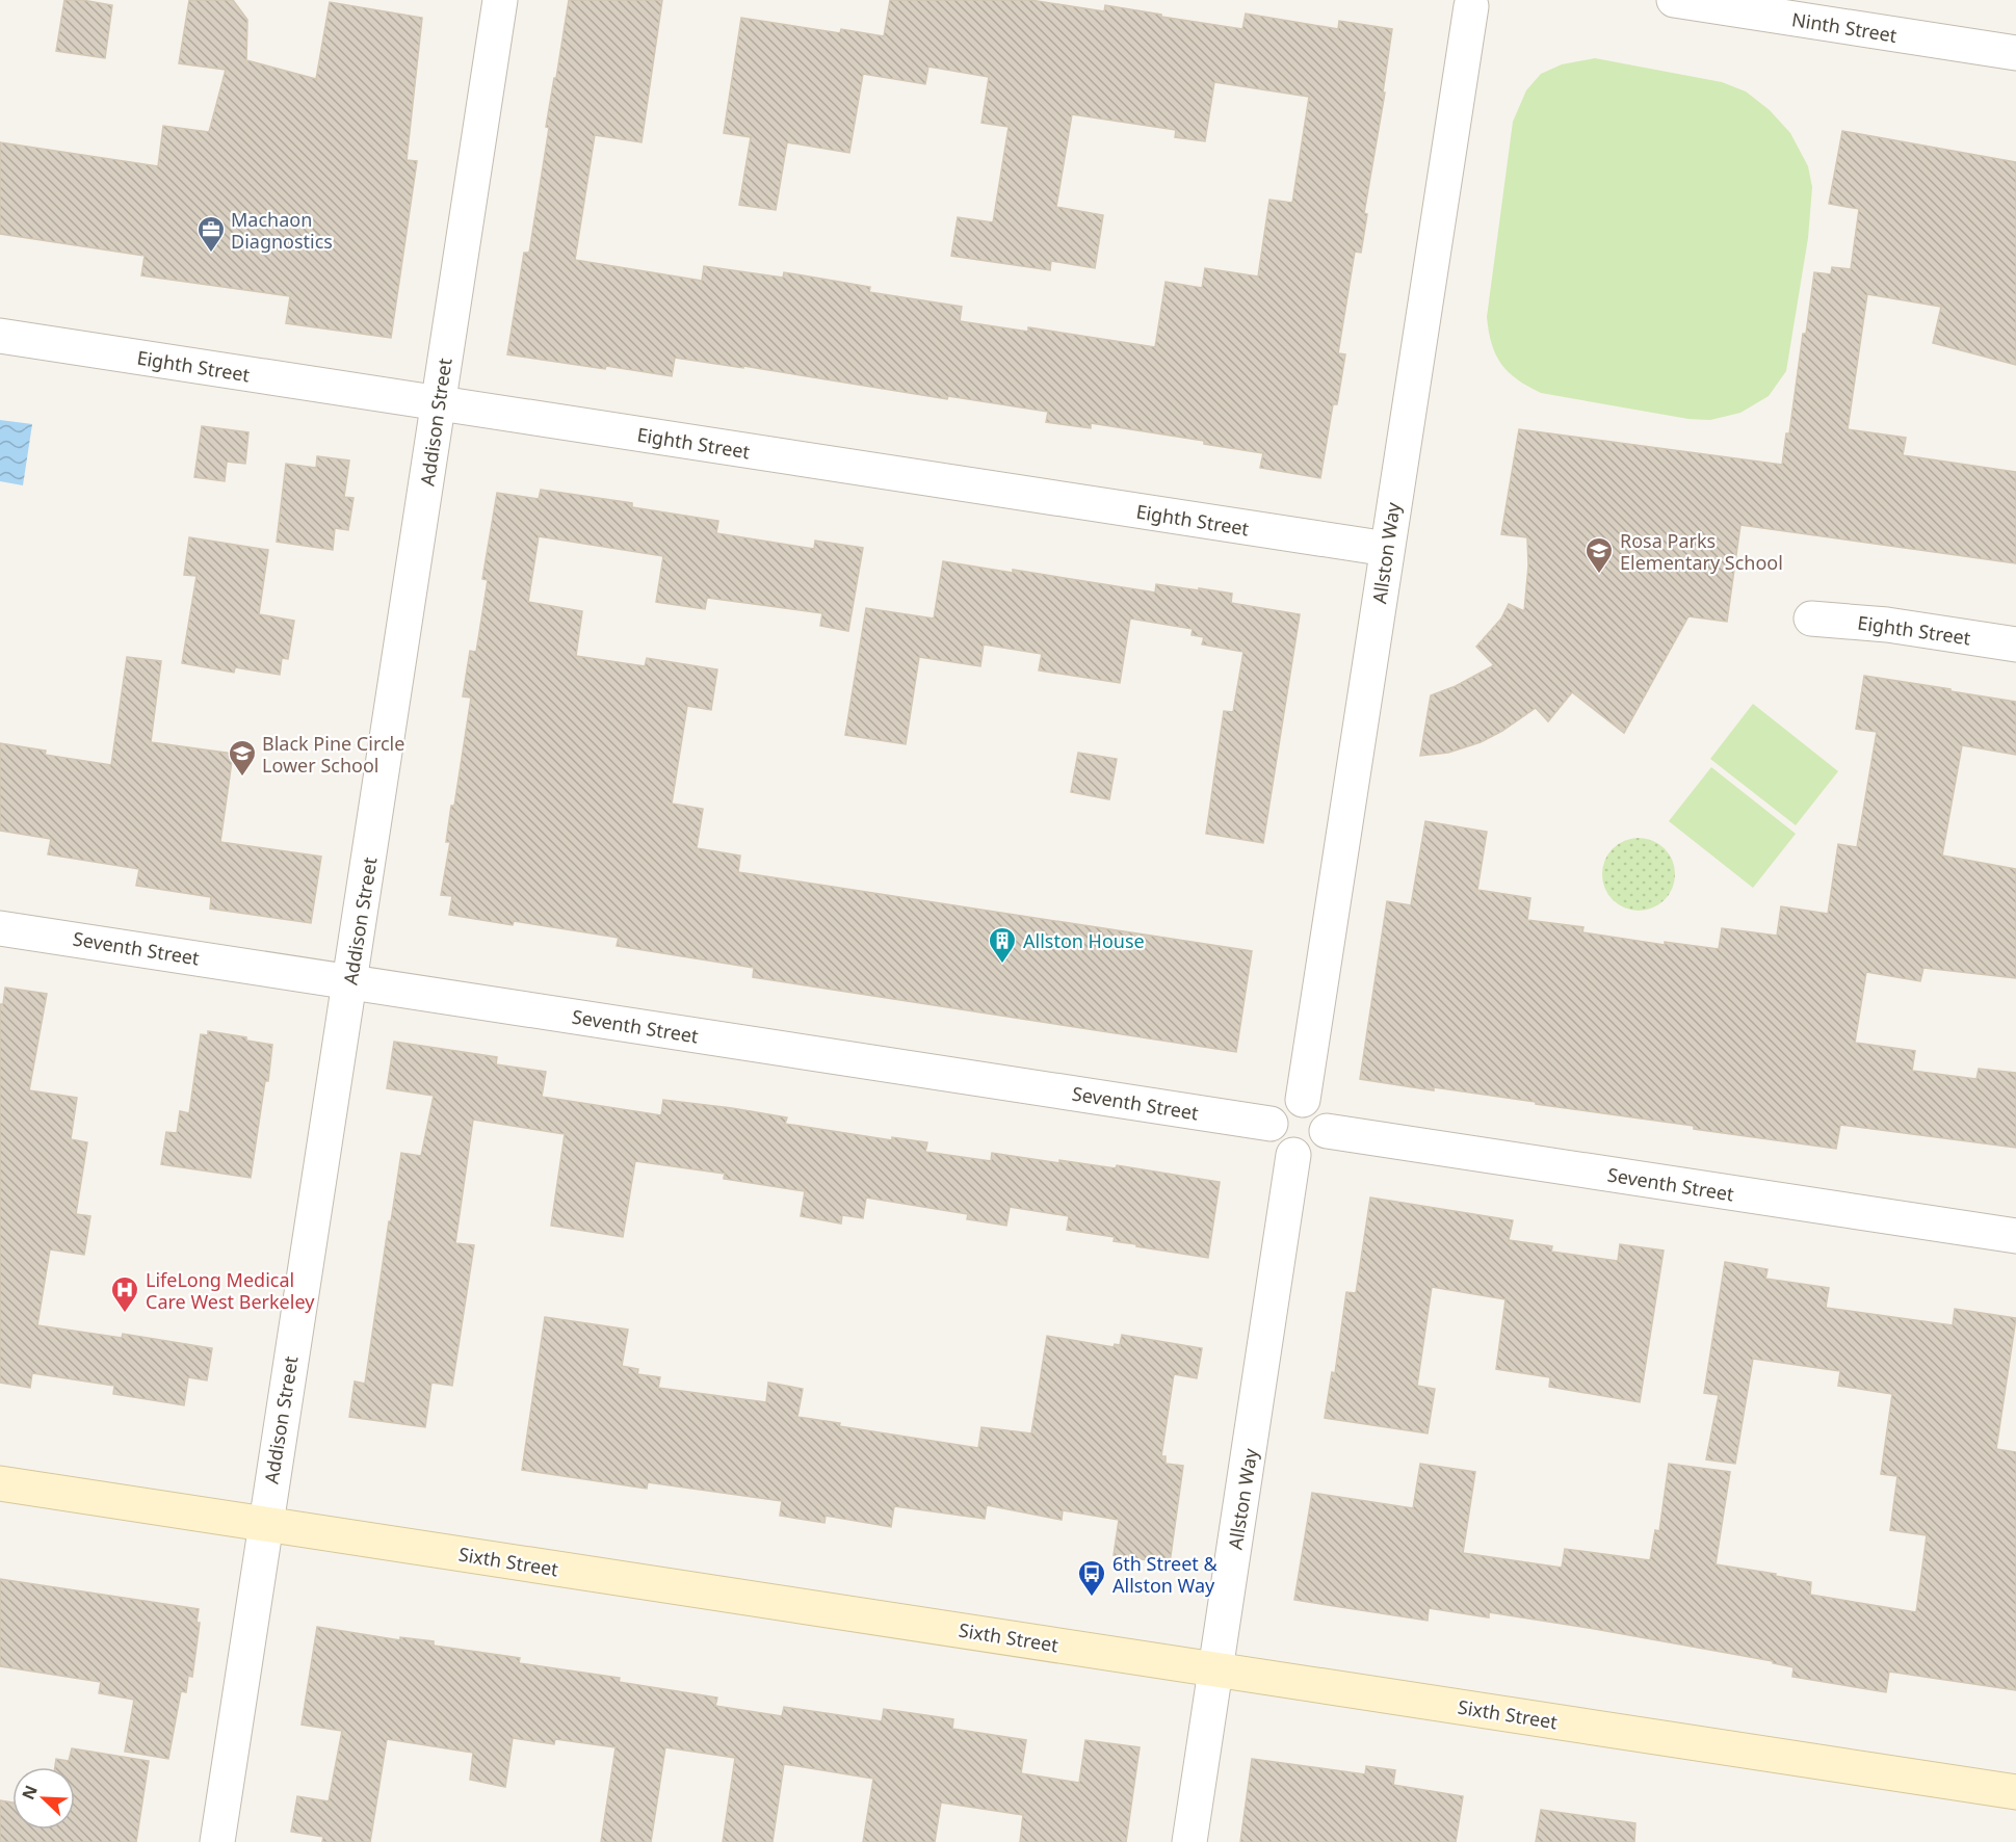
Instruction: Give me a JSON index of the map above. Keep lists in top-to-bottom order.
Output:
{
  "streets": {
    "street": [
      "Ninth Street",
      "Eighth Street",
      "Addison Street",
      "Allston Way",
      "Seventh Street",
      "Sixth Street"
    ]
  },
  "crossings": [
    ["Eighth Street", "Addison Street"],
    ["Eighth Street", "Allston Way"],
    ["Addison Street", "Seventh Street"],
    ["Addison Street", "Sixth Street"],
    ["Allston Way", "Seventh Street"],
    ["Allston Way", "Sixth Street"]
  ],
  "places": {
    "office": ["Machaon Diagnostics"],
    "school or university": ["Rosa Parks Elementary School", "Black Pine Circle Lower School"],
    "building": ["Allston House"],
    "hospital": ["LifeLong Medical Care West Berkeley"],
    "bus stop": ["6th Street & Allston Way"]
  },
  "north": "top left"
}
